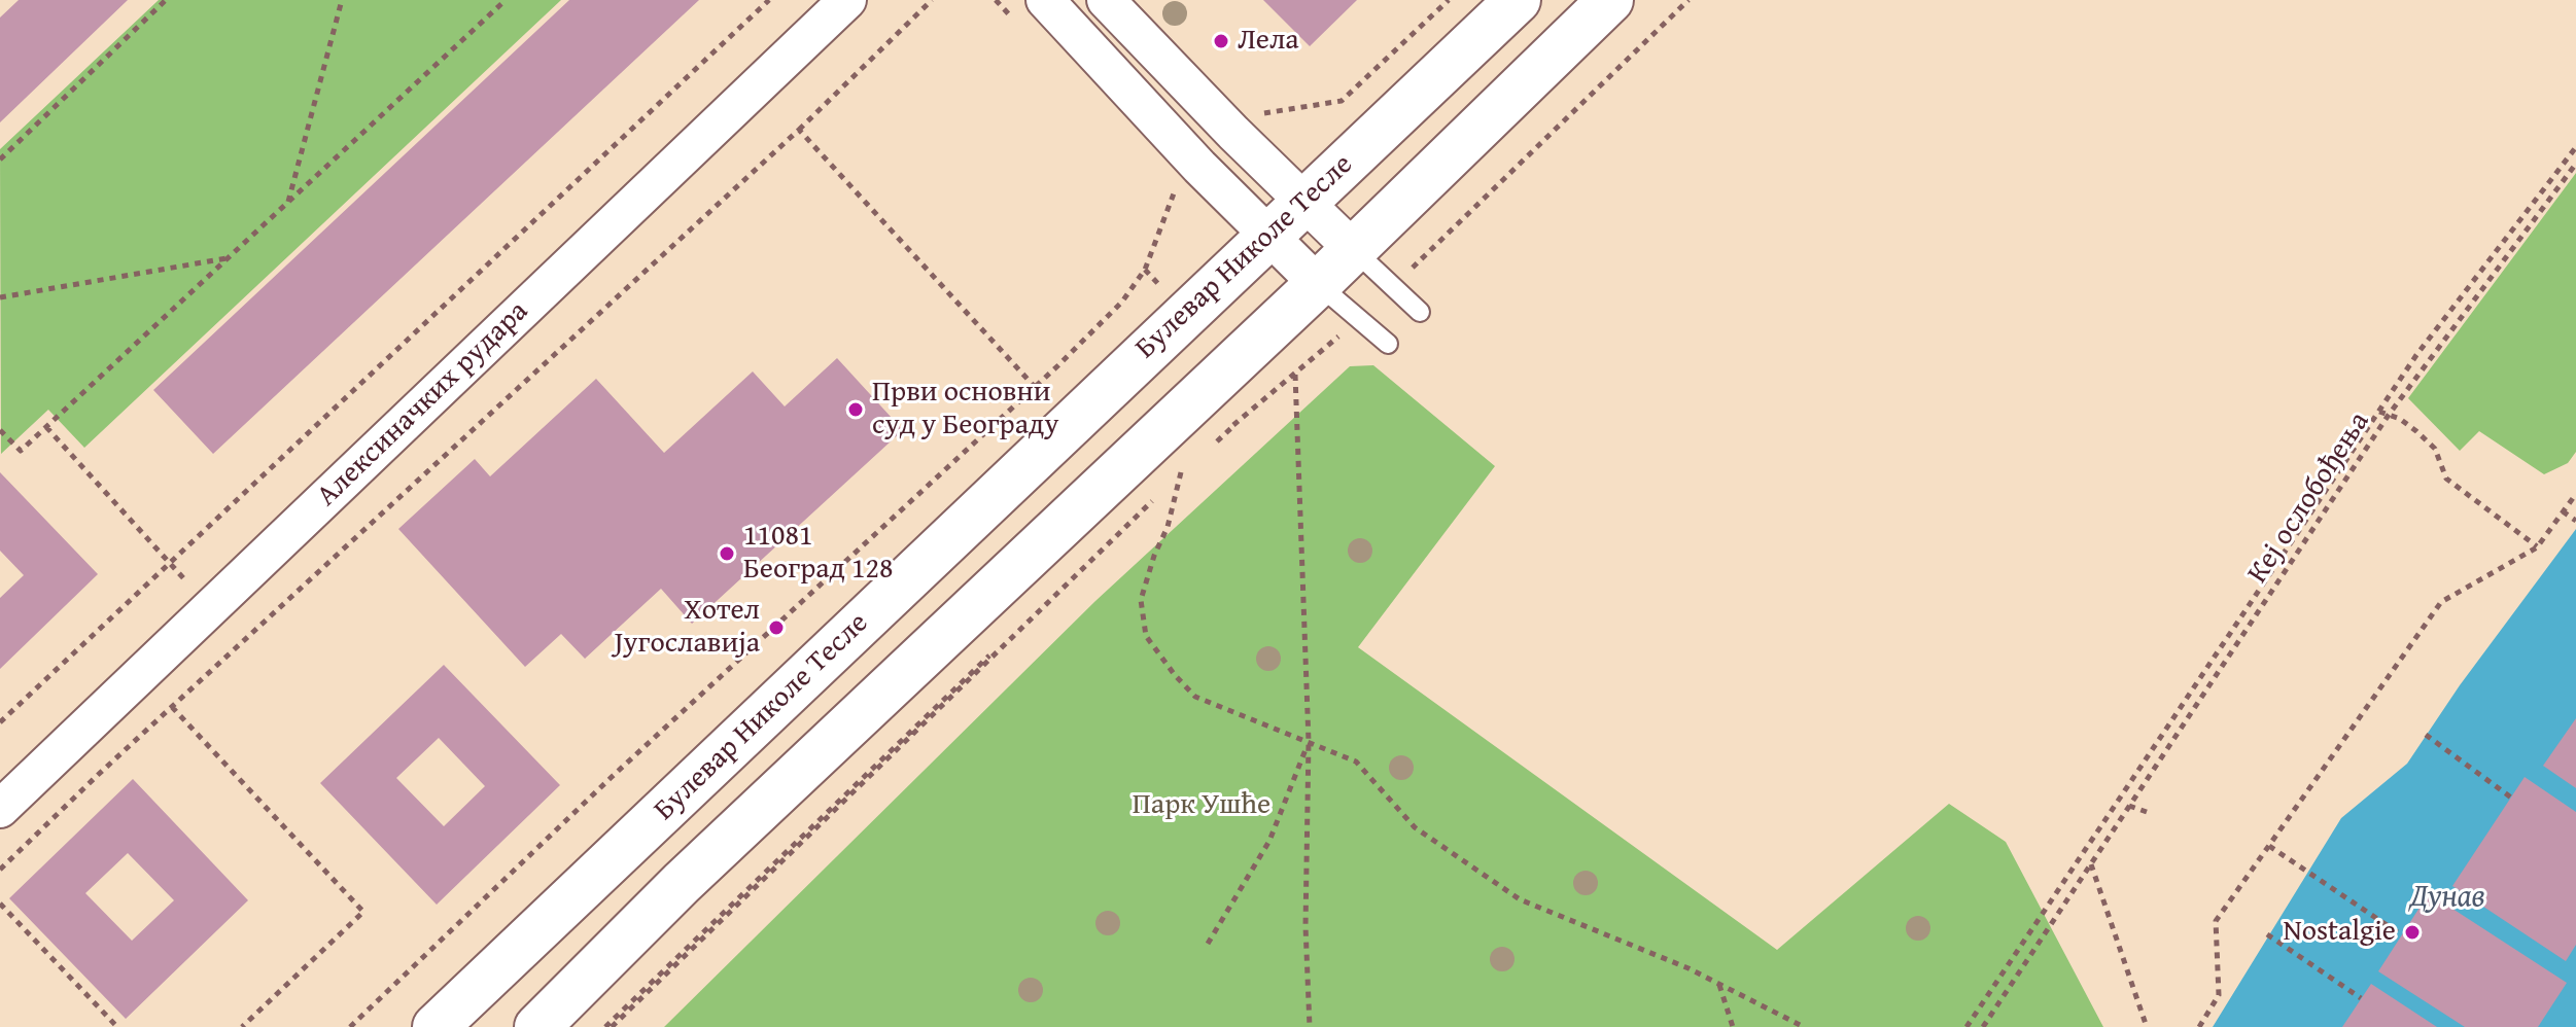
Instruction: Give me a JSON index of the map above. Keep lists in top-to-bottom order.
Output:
{
  "streets": {
    "main road": ["Булевар Николе Тесле"],
    "street": ["Алексиначких рудара"],
    "path": ["Кеј ослобођења"]
  },
  "water": ["Дунав"],
  "parks": ["Парк Ушће"],
  "places": [
    "Лела",
    "Први основни суд у Београду",
    "11081 Београд 128",
    "Хотел Југославија",
    "Nostalgie"
  ]
}
